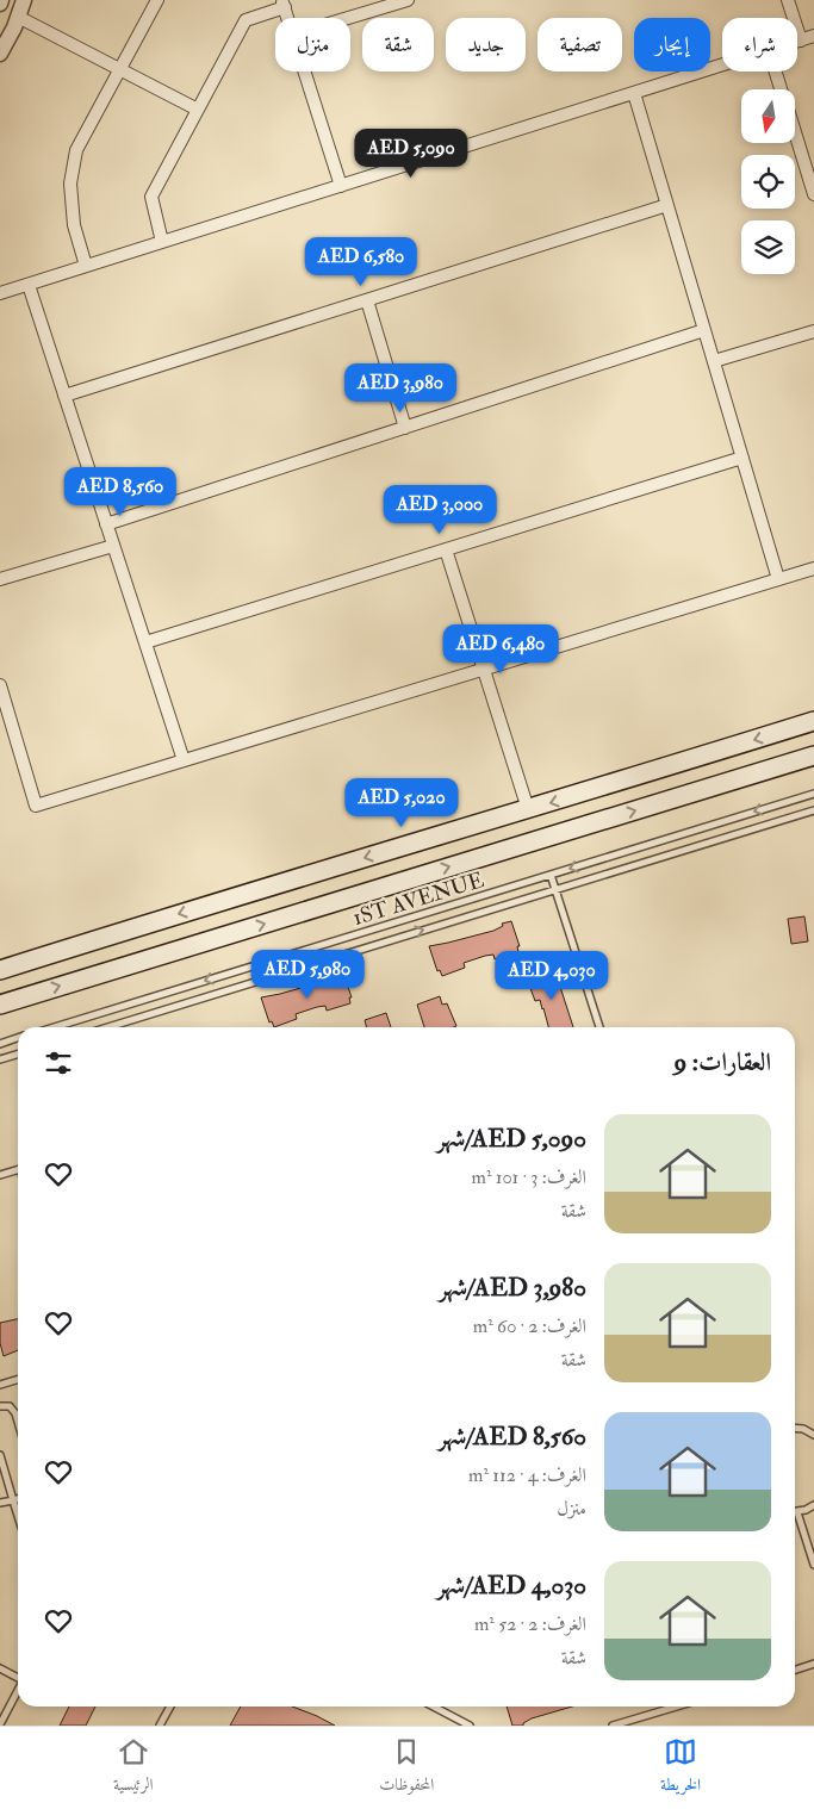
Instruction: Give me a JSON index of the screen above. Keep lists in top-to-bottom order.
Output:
{
  "streets": {
    "lane": ["1ST AVENUE"]
  },
  "north": "bottom",
  "page": {
    "chip": [
      "شراء",
      "إيجار",
      "تصفية",
      "جديد",
      "شقة",
      "منزل"
    ],
    "price": [
      "AED 5,090",
      "AED 6,580",
      "AED 3,980",
      "AED 8,560",
      "AED 3,000",
      "AED 6,480",
      "AED 5,020",
      "AED 5,980",
      "AED 4,030"
    ],
    "heading": "العقارات: 9",
    "list": [
      {
        "name": "AED 5,090/شهر",
        "note": "الغرف: 3 · 101 m² · شقة"
      },
      {
        "name": "AED 3,980/شهر",
        "note": "الغرف: 2 · 60 m² · شقة"
      },
      {
        "name": "AED 8,560/شهر",
        "note": "الغرف: 4 · 112 m² · منزل"
      },
      {
        "name": "AED 4,030/شهر",
        "note": "الغرف: 2 · 52 m² · شقة"
      }
    ],
    "tabs": ["الخريطة", "المحفوظات", "الرئيسية"]
  }
}
